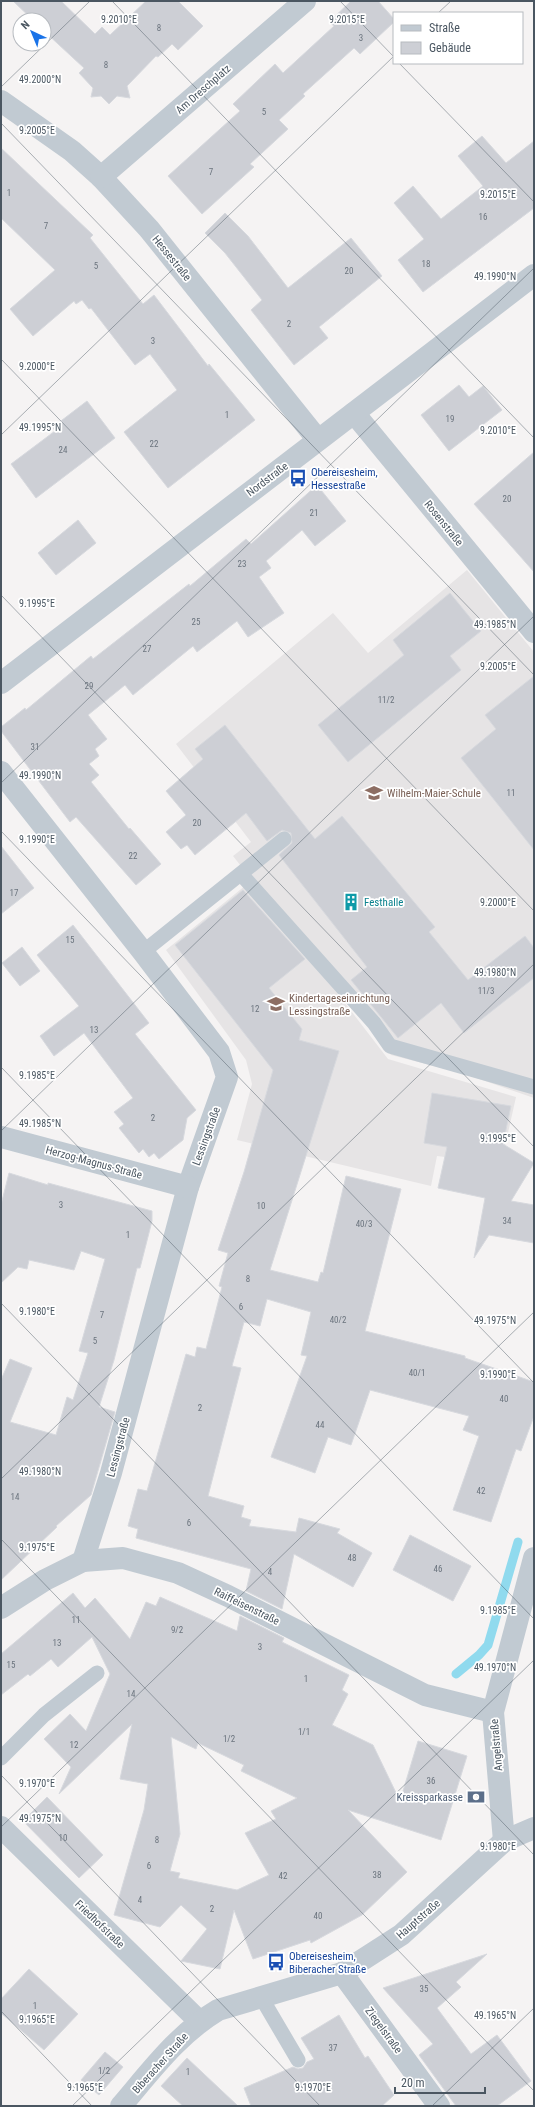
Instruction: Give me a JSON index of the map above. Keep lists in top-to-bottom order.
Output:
{
  "streets": {
    "street": [
      "Am Dreschplatz",
      "Hessestraße",
      "Nordstraße",
      "Rosenstraße",
      "Lessingstraße",
      "Herzog-Magnus-Straße",
      "Raiffeisenstraße",
      "Angelstraße",
      "Hauptstraße",
      "Friedhofstraße",
      "Ziegelstraße",
      "Biberacher Straße"
    ]
  },
  "crossings": [
    ["Am Dreschplatz", "Hessestraße"],
    ["Hessestraße", "Nordstraße"],
    ["Nordstraße", "Rosenstraße"],
    ["Lessingstraße", "Herzog-Magnus-Straße"],
    ["Lessingstraße", "Raiffeisenstraße"],
    ["Raiffeisenstraße", "Angelstraße"],
    ["Angelstraße", "Hauptstraße"],
    ["Hauptstraße", "Friedhofstraße"],
    ["Hauptstraße", "Ziegelstraße"],
    ["Hauptstraße", "Biberacher Straße"],
    ["Friedhofstraße", "Biberacher Straße"]
  ],
  "places": {
    "bus stop": ["Obereisesheim, Hessestraße", "Obereisesheim, Biberacher Straße"],
    "school or university": ["Wilhelm-Maier-Schule", "Kindertageseinrichtung Lessingstraße"],
    "building": ["Festhalle"],
    "bank": ["Kreissparkasse"]
  },
  "house_numbers": [
    "8",
    "3",
    "8",
    "5",
    "7",
    "1",
    "16",
    "7",
    "18",
    "5",
    "20",
    "2",
    "3",
    "1",
    "19",
    "22",
    "24",
    "20",
    "21",
    "23",
    "25",
    "27",
    "29",
    "11/2",
    "31",
    "11",
    "20",
    "22",
    "17",
    "15",
    "11/3",
    "12",
    "13",
    "2",
    "3",
    "10",
    "34",
    "40/3",
    "1",
    "8",
    "6",
    "7",
    "40/2",
    "5",
    "40/1",
    "40",
    "2",
    "44",
    "42",
    "14",
    "6",
    "48",
    "46",
    "4",
    "11",
    "9/2",
    "13",
    "3",
    "15",
    "1",
    "14",
    "1/1",
    "1/2",
    "12",
    "36",
    "10",
    "8",
    "6",
    "38",
    "42",
    "4",
    "2",
    "40",
    "35",
    "1",
    "37",
    "1/2",
    "1"
  ],
  "legend": ["Straße", "Gebäude"],
  "scale_bar": "20 m",
  "north": "top left",
  "coordinates": [
    "9.2010°E",
    "9.2015°E",
    "49.2000°N",
    "9.2005°E",
    "49.1990°N",
    "9.2000°E",
    "49.1995°N",
    "9.1995°E",
    "49.1985°N",
    "9.1990°E",
    "49.1980°N",
    "9.1985°E",
    "9.1980°E",
    "49.1975°N",
    "9.1975°E",
    "49.1970°N",
    "9.1970°E",
    "49.1965°N",
    "9.1965°E"
  ]
}
